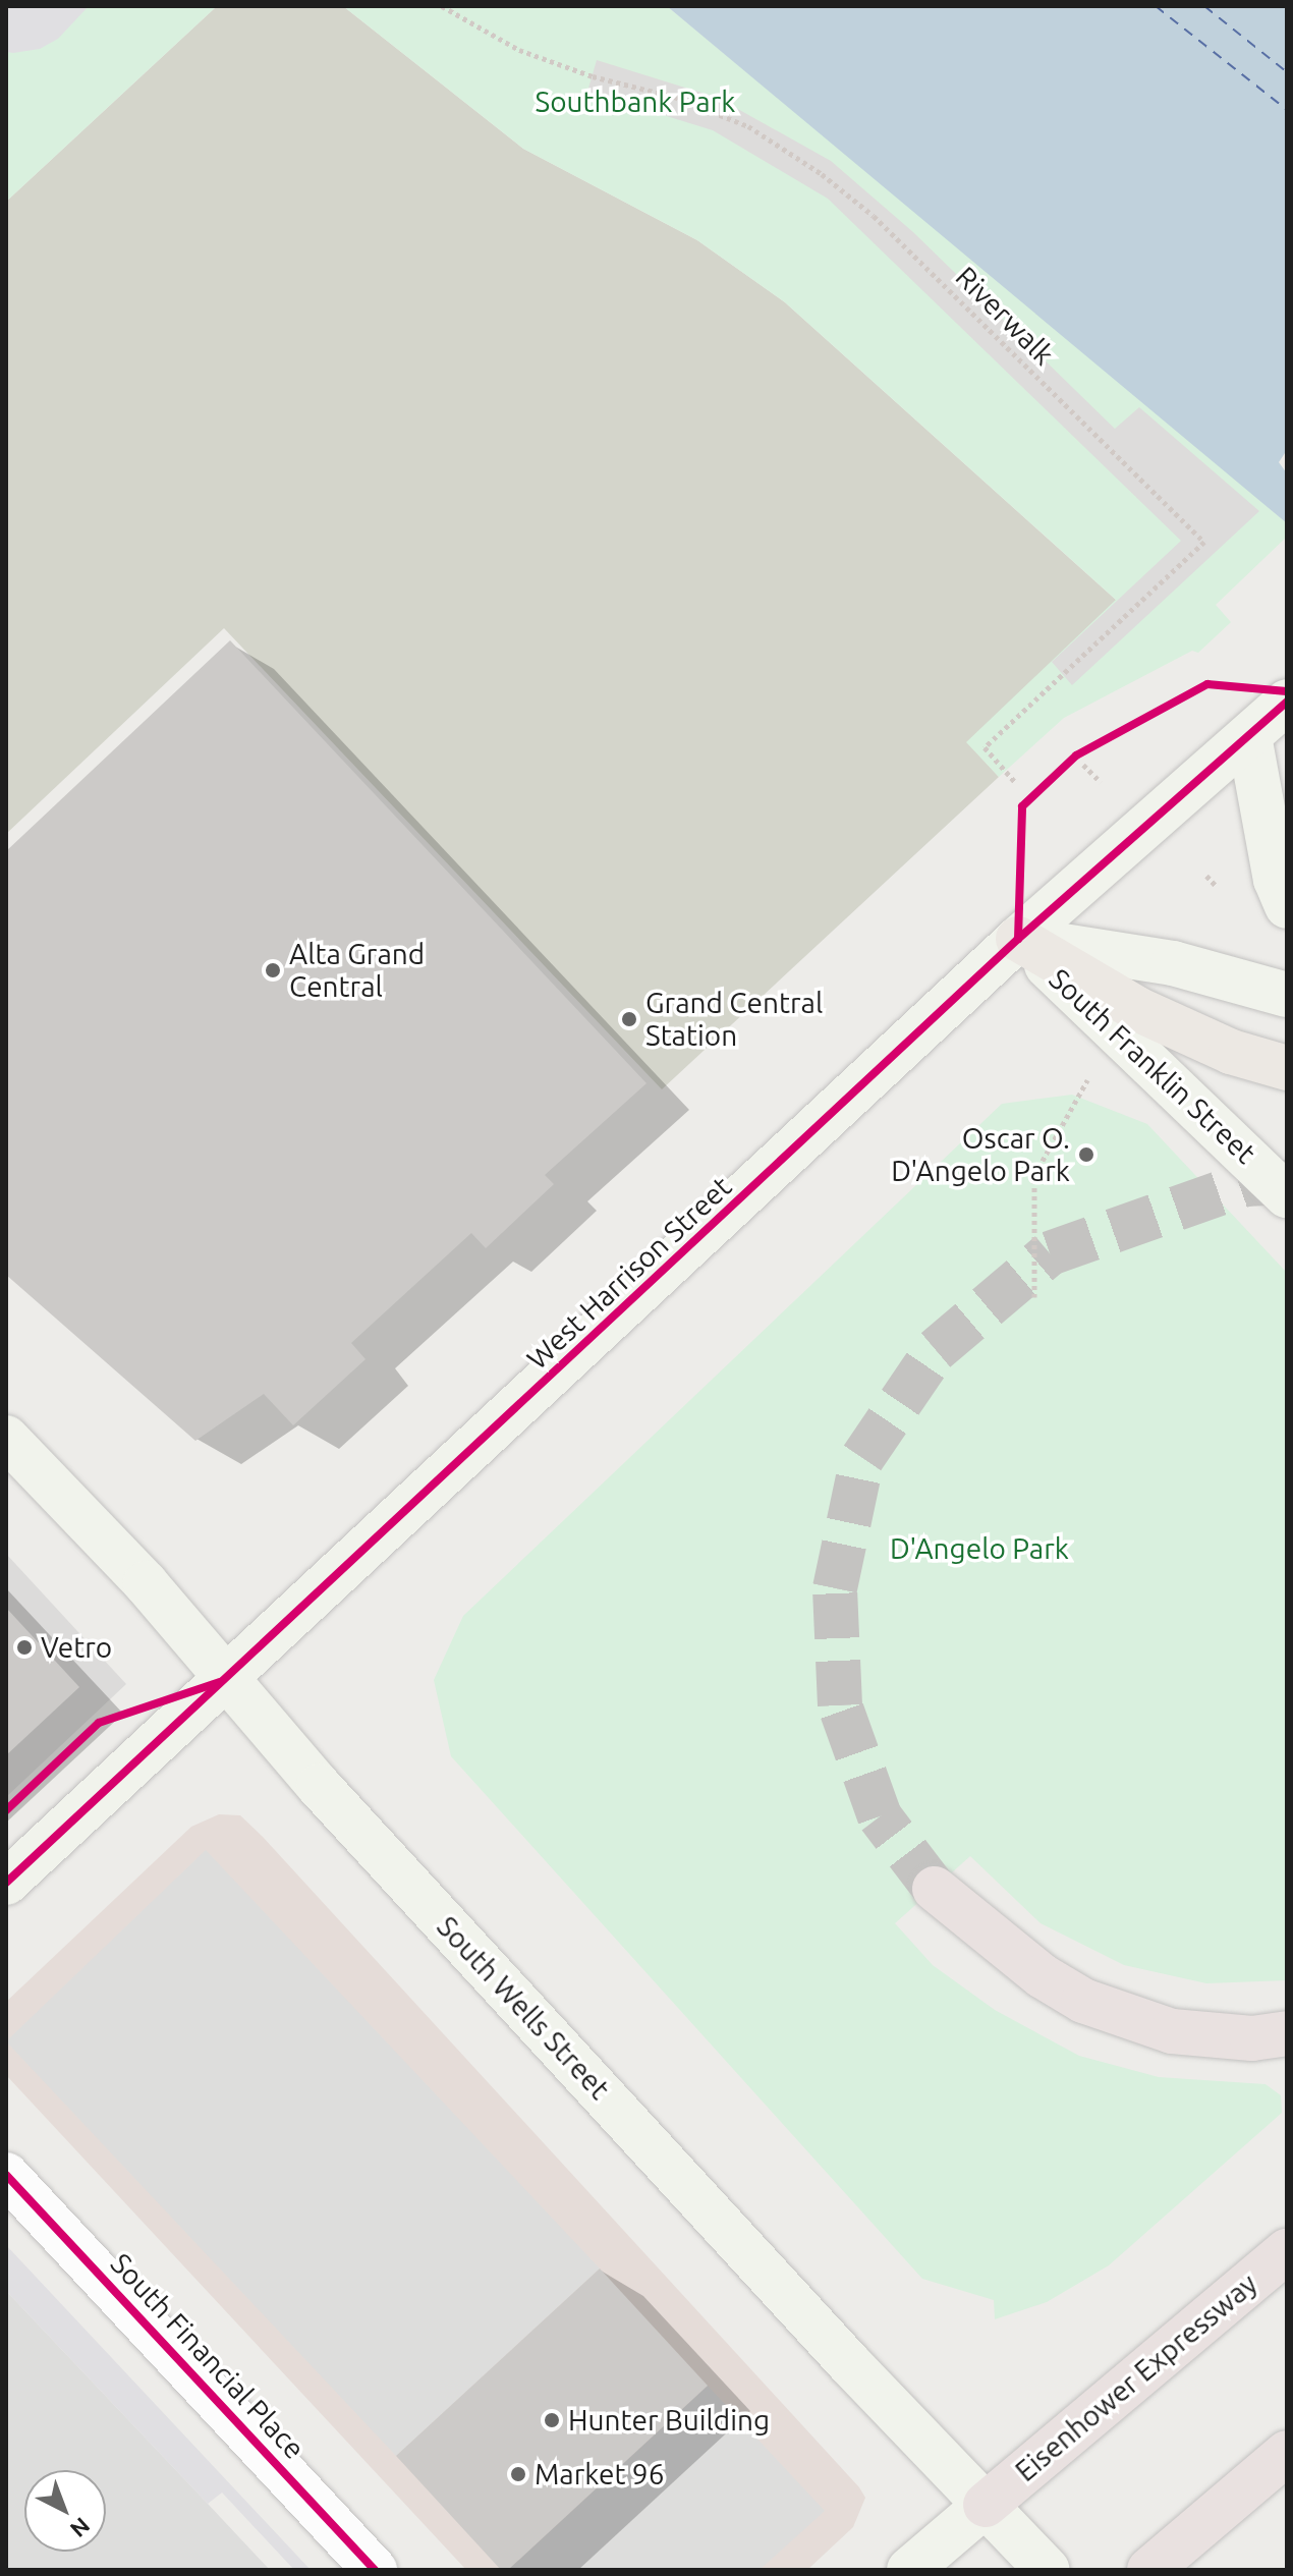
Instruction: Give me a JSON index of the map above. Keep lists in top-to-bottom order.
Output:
{
  "streets": {
    "highway": ["Eisenhower Expressway"],
    "main road": ["South Franklin Street", "West Harrison Street", "South Wells Street"],
    "street": ["South Financial Place"],
    "path": ["Riverwalk"]
  },
  "crossings": [
    ["South Franklin Street", "West Harrison Street"],
    ["West Harrison Street", "South Wells Street"],
    ["South Wells Street", "Eisenhower Expressway"]
  ],
  "parks": ["Southbank Park", "D'Angelo Park"],
  "places": [
    "Alta Grand Central",
    "Grand Central Station",
    "Oscar O. D'Angelo Park",
    "Vetro",
    "Hunter Building",
    "Market 96"
  ],
  "north": "bottom right"
}
